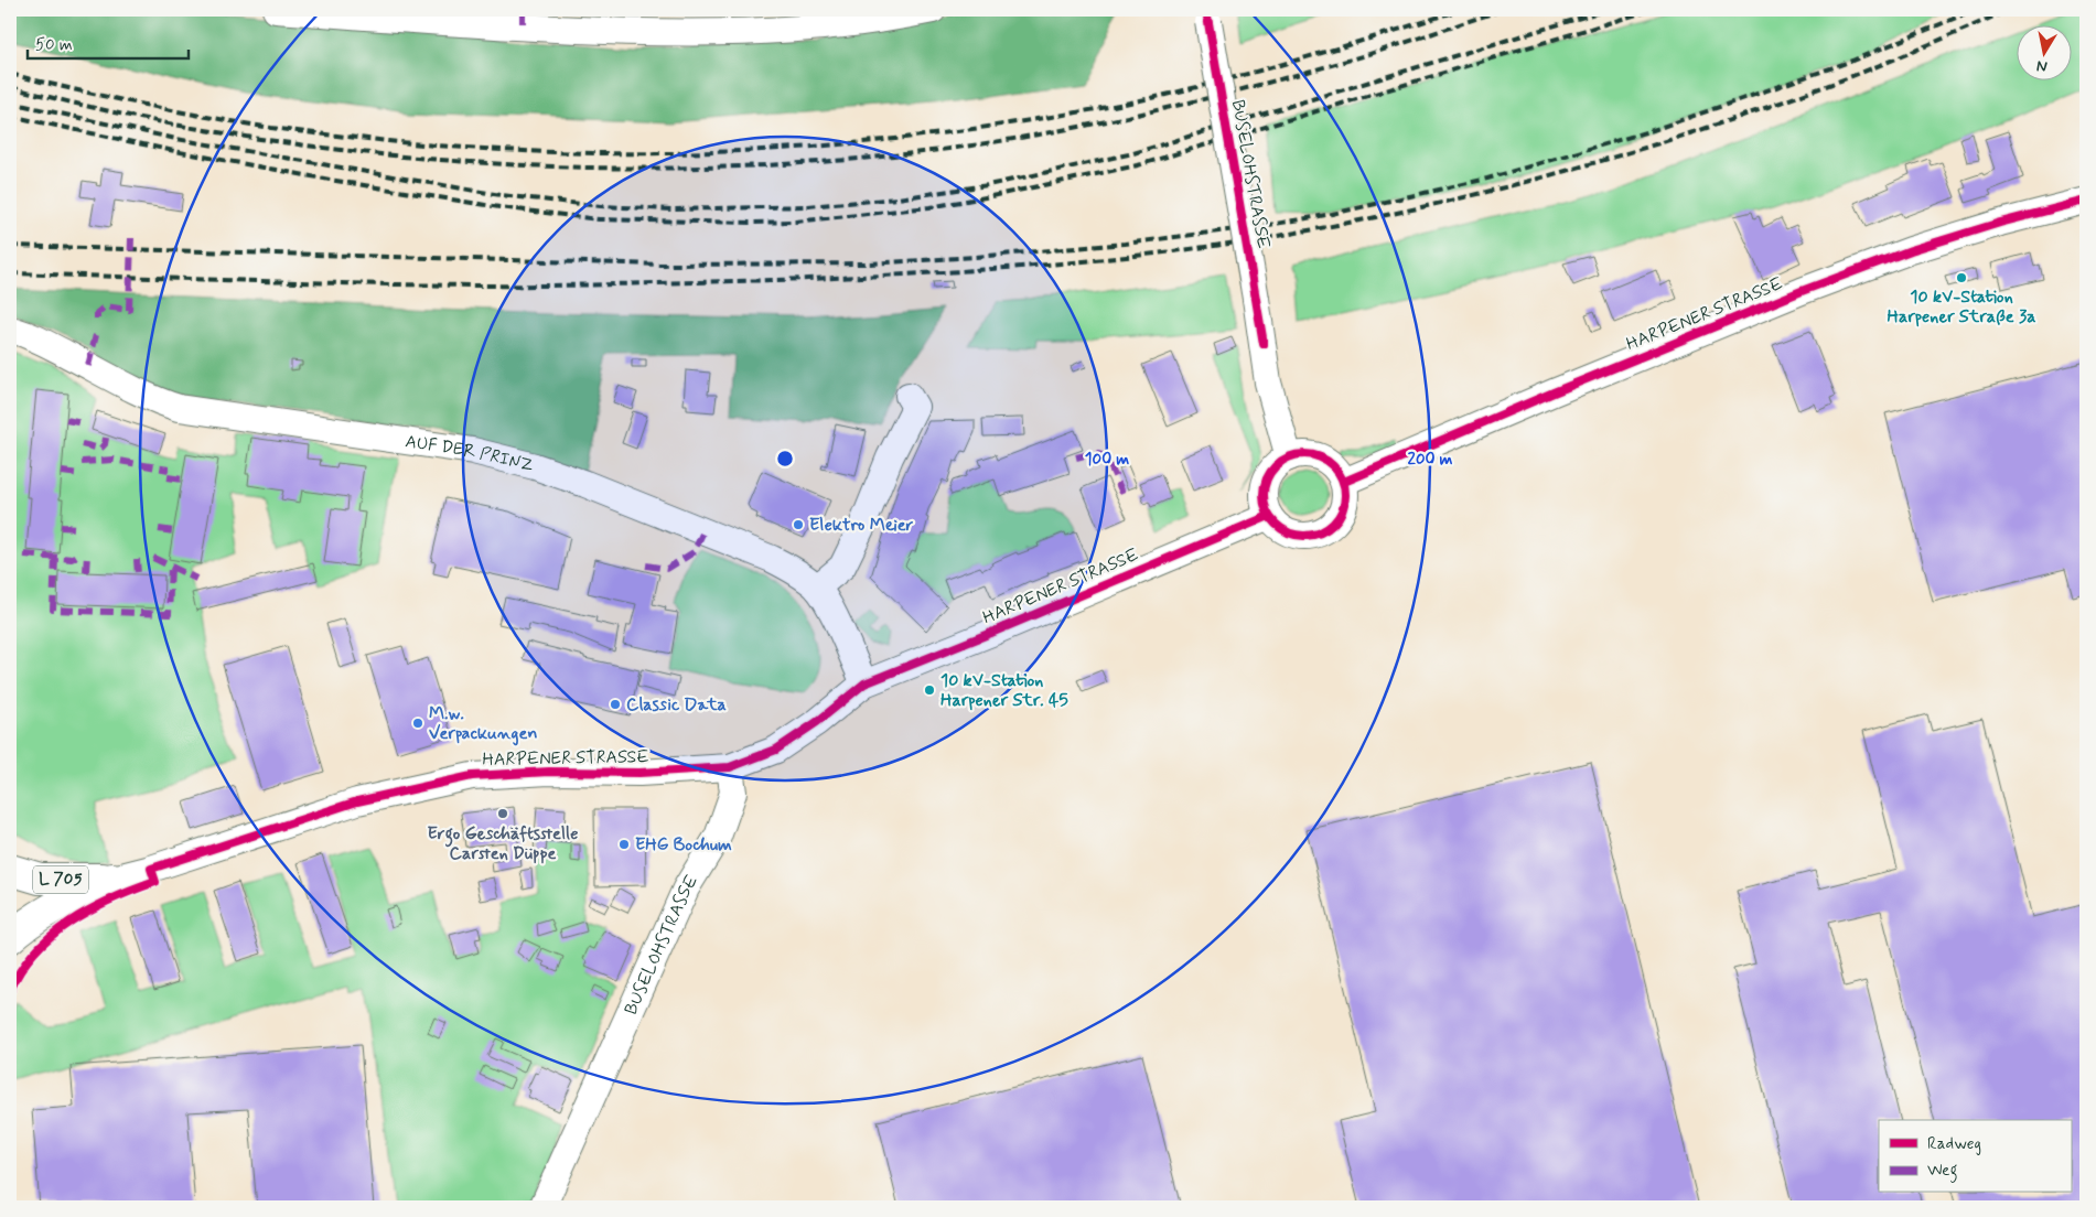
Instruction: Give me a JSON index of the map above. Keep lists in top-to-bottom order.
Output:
{
  "streets": {
    "highway": ["L 705"],
    "street": ["BUSELOHSTRASSE", "HARPENER STRASSE", "AUF DER PRINZ"]
  },
  "crossings": [
    ["BUSELOHSTRASSE", "HARPENER STRASSE"],
    ["HARPENER STRASSE", "AUF DER PRINZ"],
    ["HARPENER STRASSE", "L 705"]
  ],
  "places": [
    "10 kV-Station Harpener Straße 3a",
    "Elektro Meier",
    "10 kV-Station Harpener Str. 45",
    "Classic Data",
    "M.w. Verpackungen",
    "Ergo Geschäftsstelle Carsten Düppe",
    "EHG Bochum"
  ],
  "legend": ["Radweg", "Weg"],
  "scale_bar": "50 m",
  "north": "bottom",
  "rings": ["100 m", "200 m"]
}
